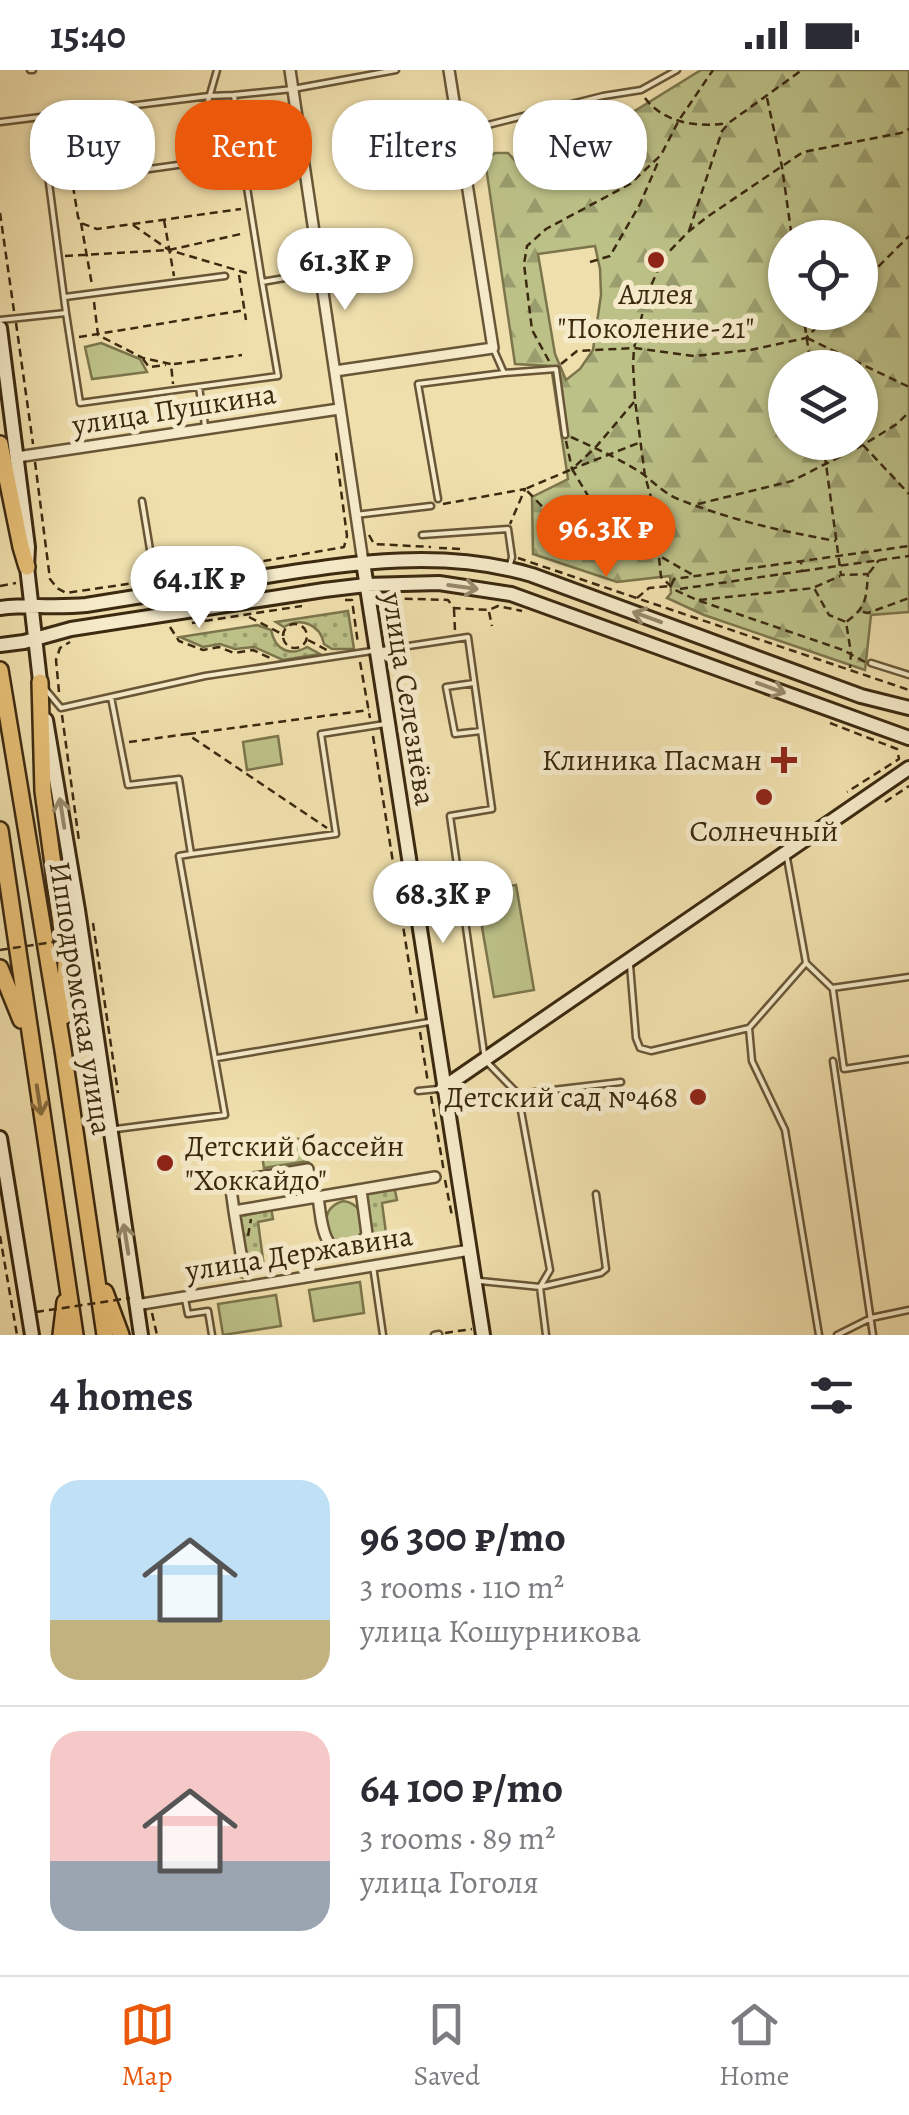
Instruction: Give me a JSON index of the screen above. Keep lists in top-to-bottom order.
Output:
{
  "streets": {
    "highway": ["Ипподромская улица"],
    "street": ["улица Пушкина", "улица Селезнёва", "улица Державина"]
  },
  "crossings": [
    ["улица Пушкина", "улица Селезнёва"],
    ["улица Селезнёва", "улица Державина"]
  ],
  "places": {
    "other": [
      "Аллея \"Поколение-21\"",
      "Солнечный",
      "Детский сад №468",
      "Детский бассейн \"Хоккайдо\""
    ],
    "health": ["Клиника Пасман"]
  },
  "page": {
    "status": "15:40",
    "chip": [
      "Buy",
      "Rent",
      "Filters",
      "New"
    ],
    "price": [
      "61.3K ₽",
      "96.3K ₽",
      "64.1K ₽",
      "68.3K ₽"
    ],
    "heading": "4 homes",
    "list": [
      {
        "name": "96 300 ₽/mo",
        "note": "3 rooms · 110 m² · улица Кошурникова"
      },
      {
        "name": "64 100 ₽/mo",
        "note": "3 rooms · 89 m² · улица Гоголя"
      }
    ],
    "tabs": ["Map", "Saved", "Home"]
  }
}
